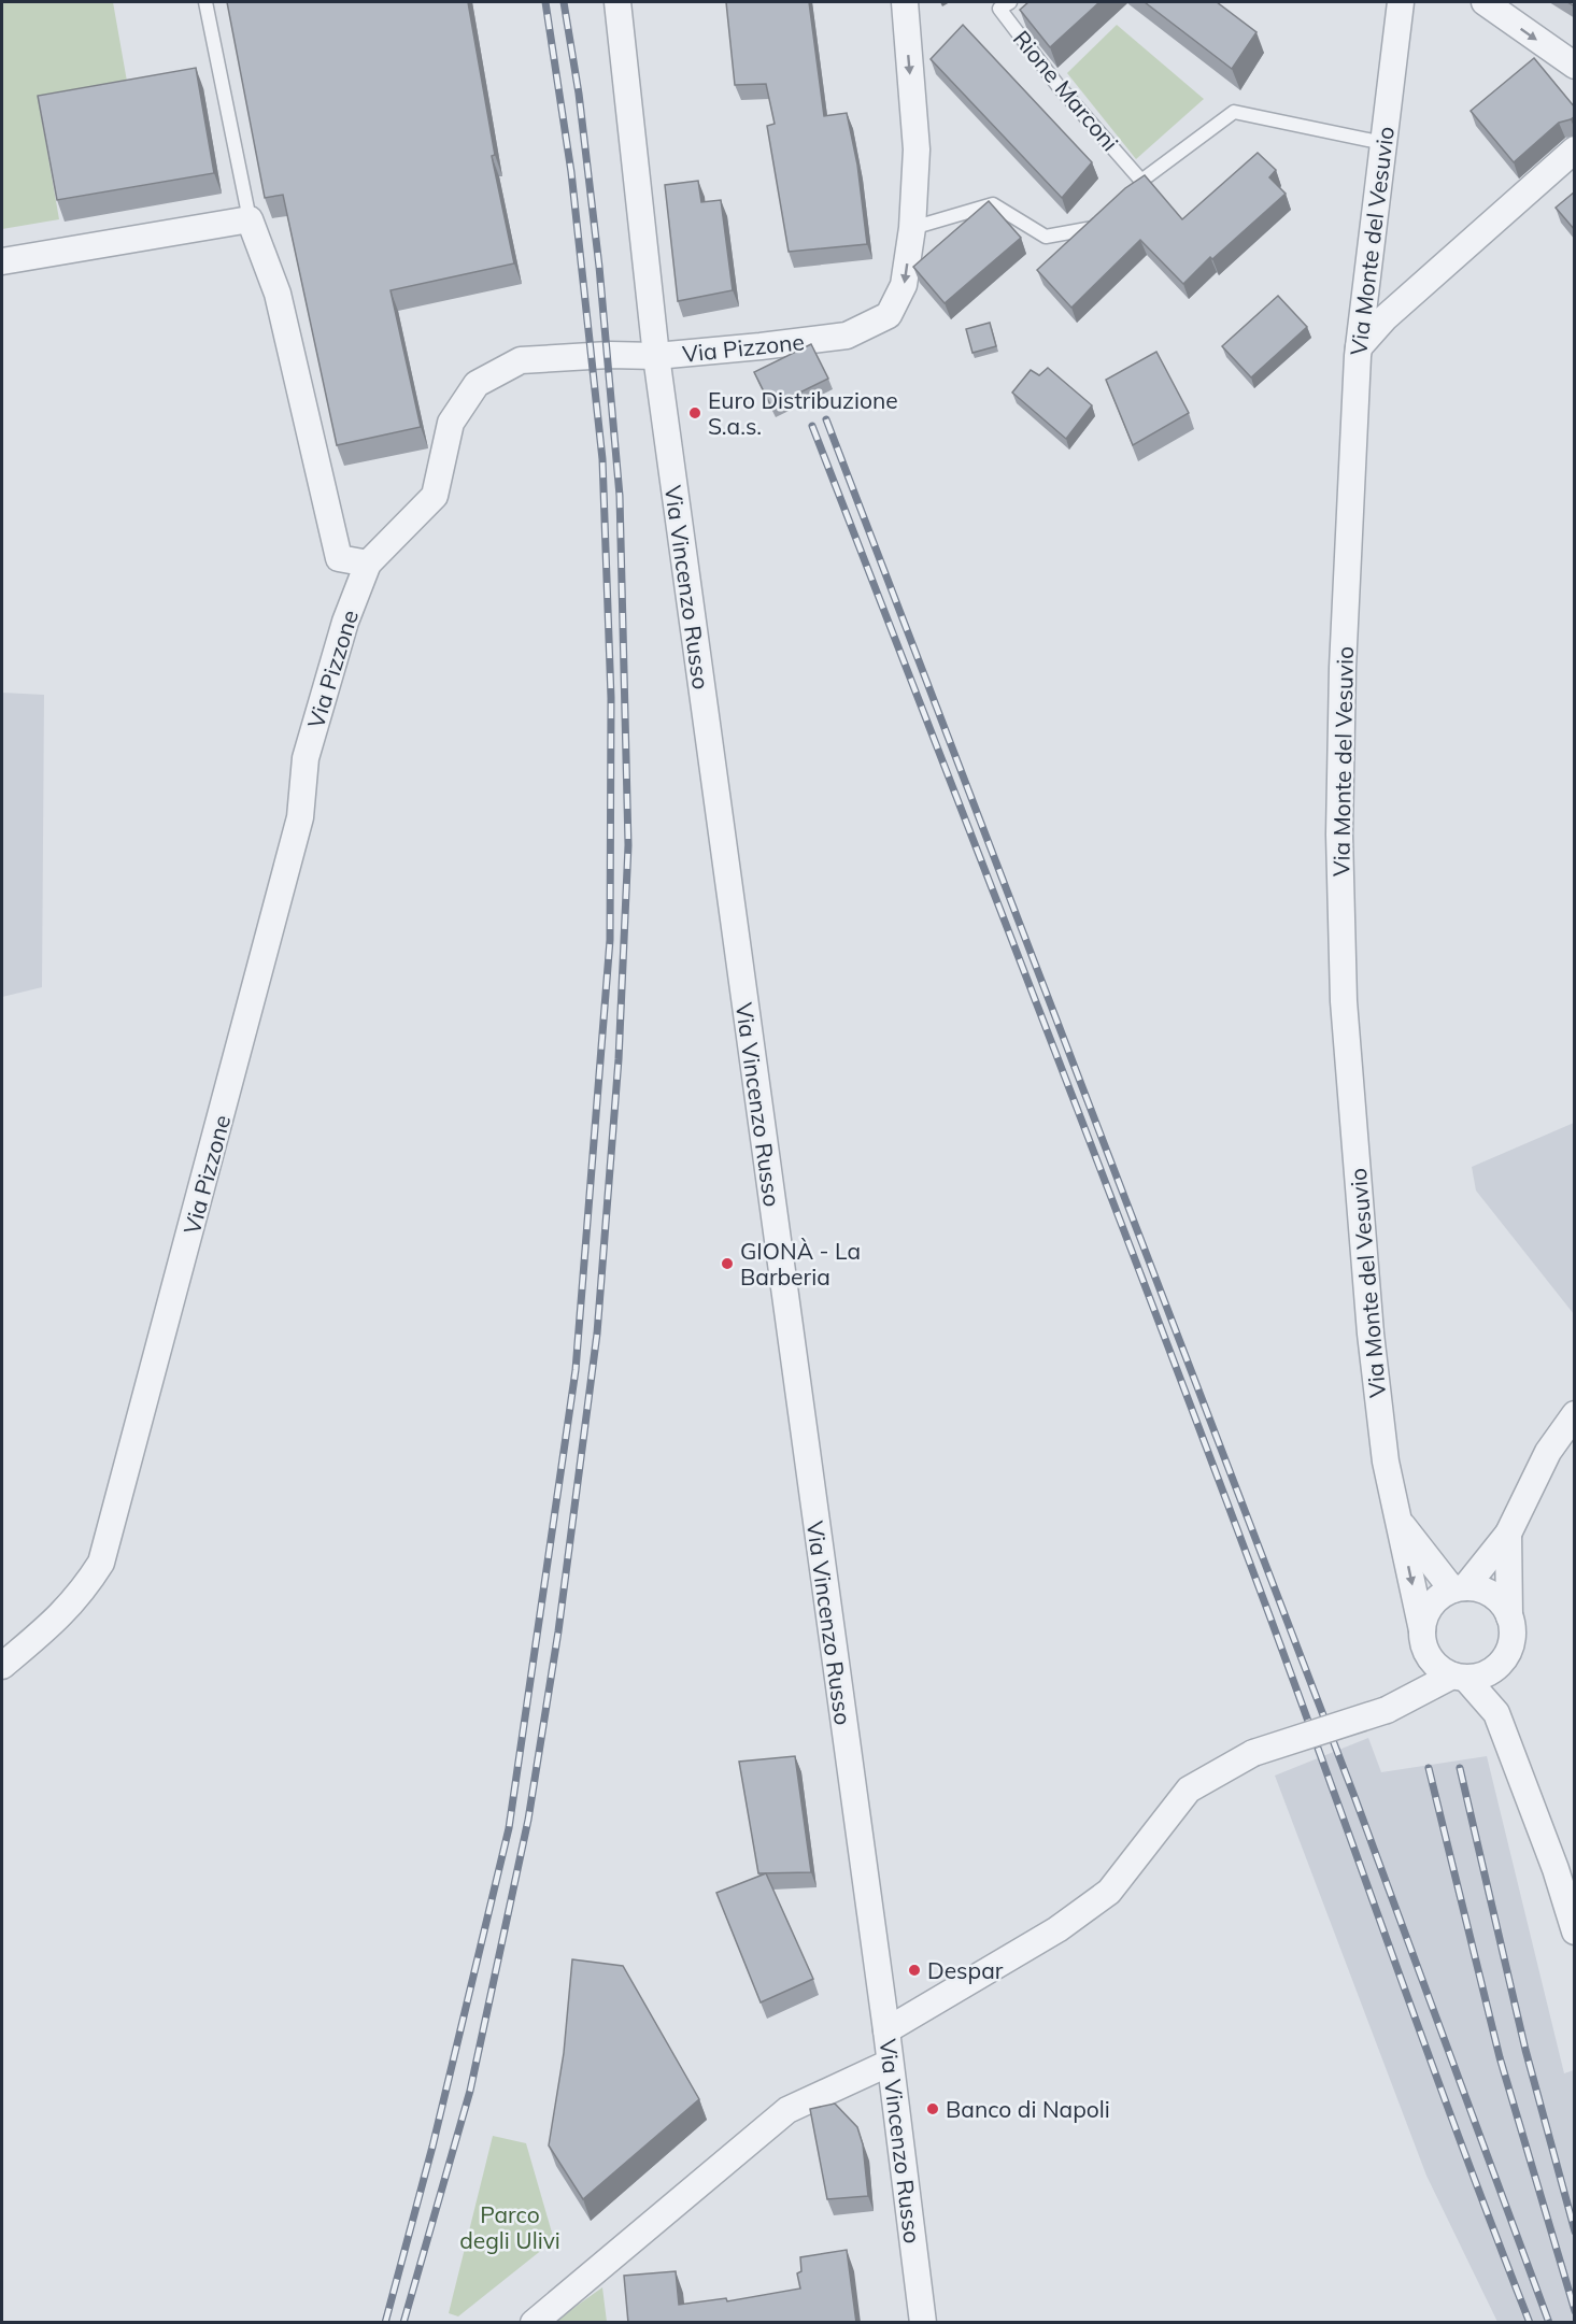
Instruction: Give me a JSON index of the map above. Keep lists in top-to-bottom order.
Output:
{
  "streets": {
    "street": ["Via Monte del Vesuvio", "Via Pizzone", "Via Vincenzo Russo"],
    "lane": ["Rione Marconi"]
  },
  "crossings": [
    ["Rione Marconi", "Via Monte del Vesuvio"],
    ["Via Pizzone", "Via Vincenzo Russo"]
  ],
  "parks": ["Parco degli Ulivi"],
  "places": [
    "Euro Distribuzione S.a.s.",
    "GIONÀ - La Barberia",
    "Despar",
    "Banco di Napoli"
  ]
}
